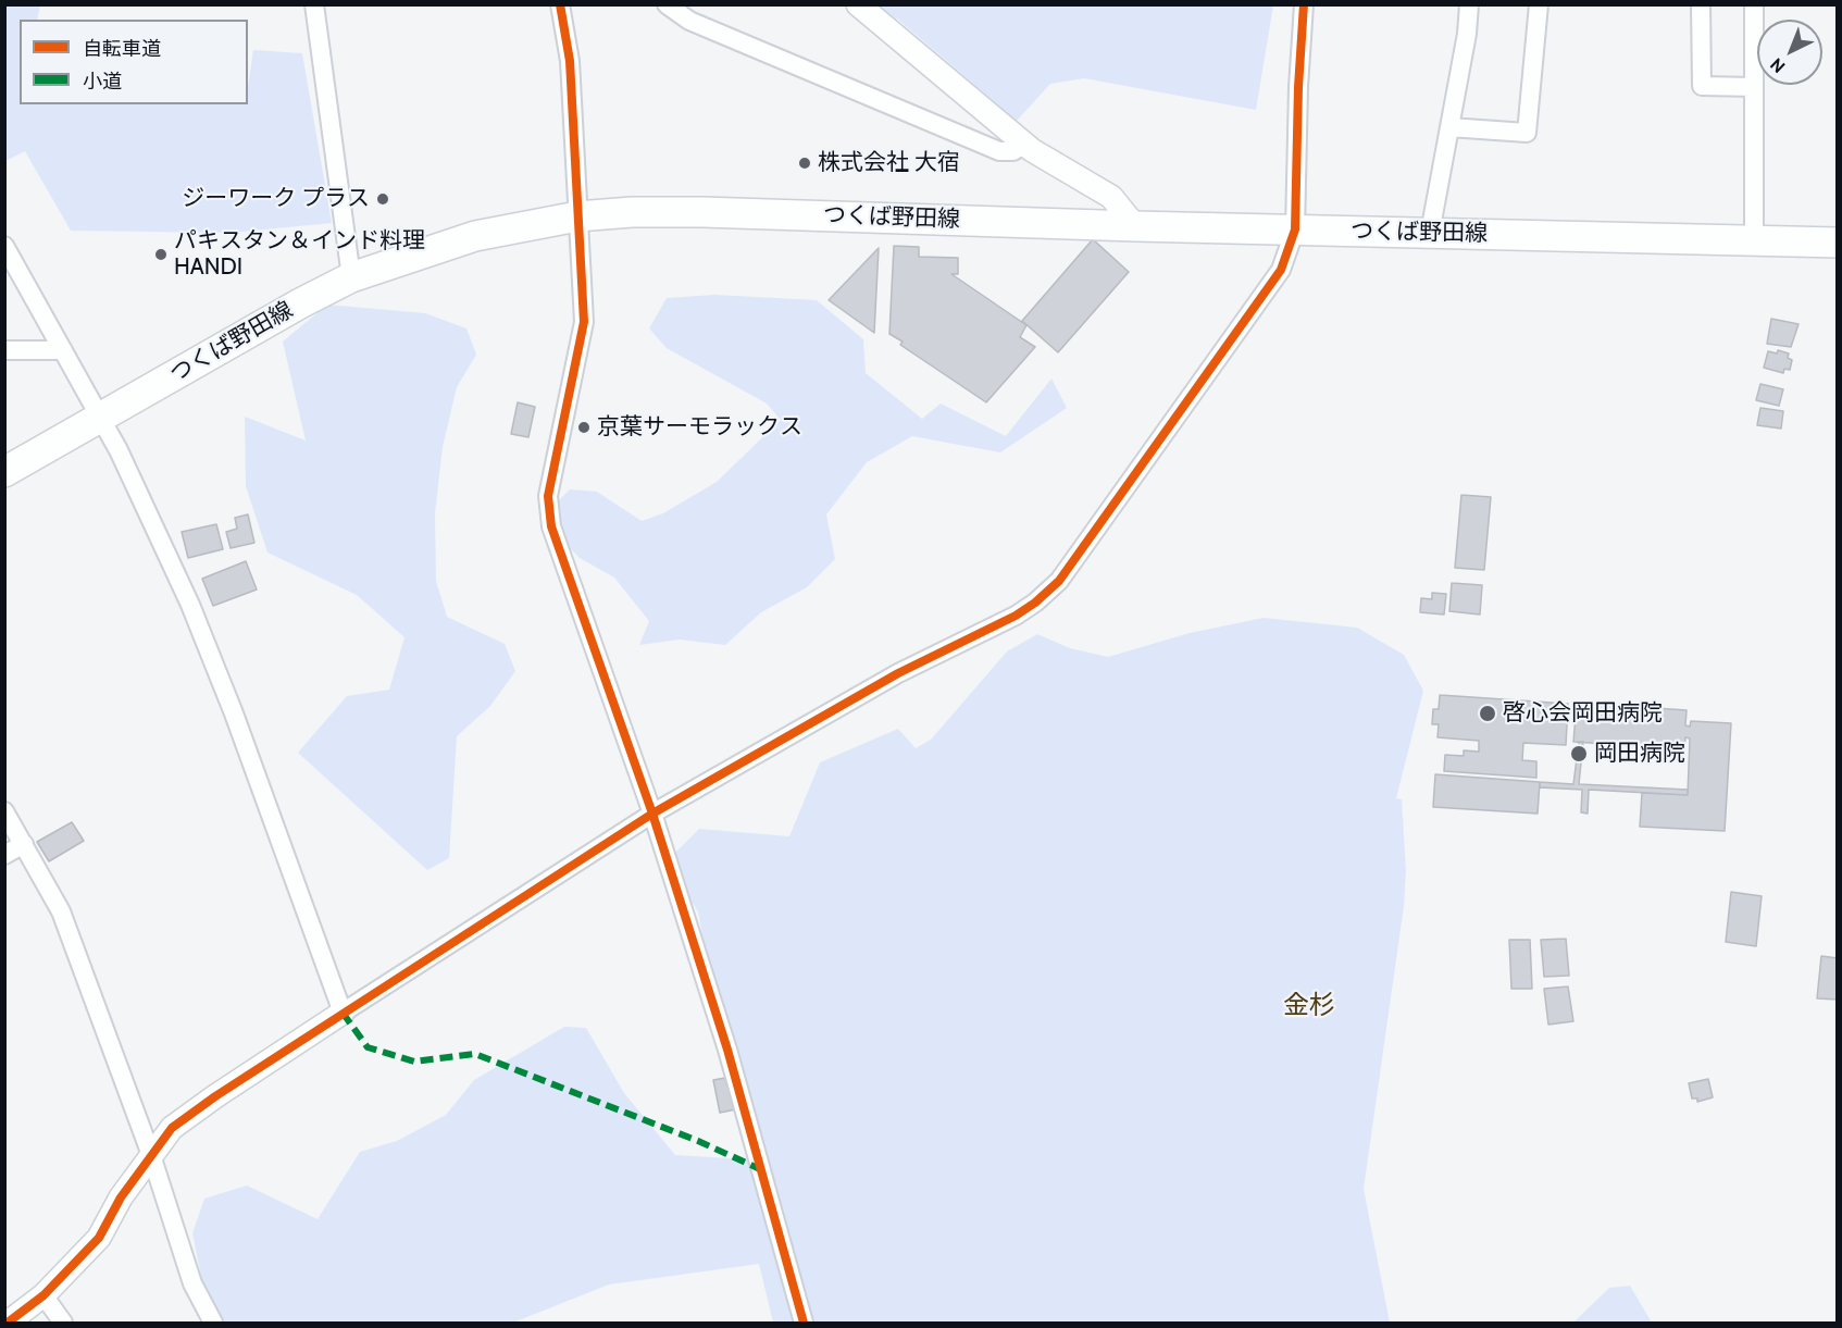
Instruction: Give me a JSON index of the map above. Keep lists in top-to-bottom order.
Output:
{
  "streets": {
    "main road": ["つくば野田線"]
  },
  "districts": ["金杉"],
  "places": [
    "株式会社 大宿",
    "ジーワーク プラス",
    "パキスタン＆インド料理 HANDI",
    "京葉サーモラックス",
    "啓心会岡田病院",
    "岡田病院"
  ],
  "legend": ["自転車道", "小道"],
  "north": "bottom left"
}
